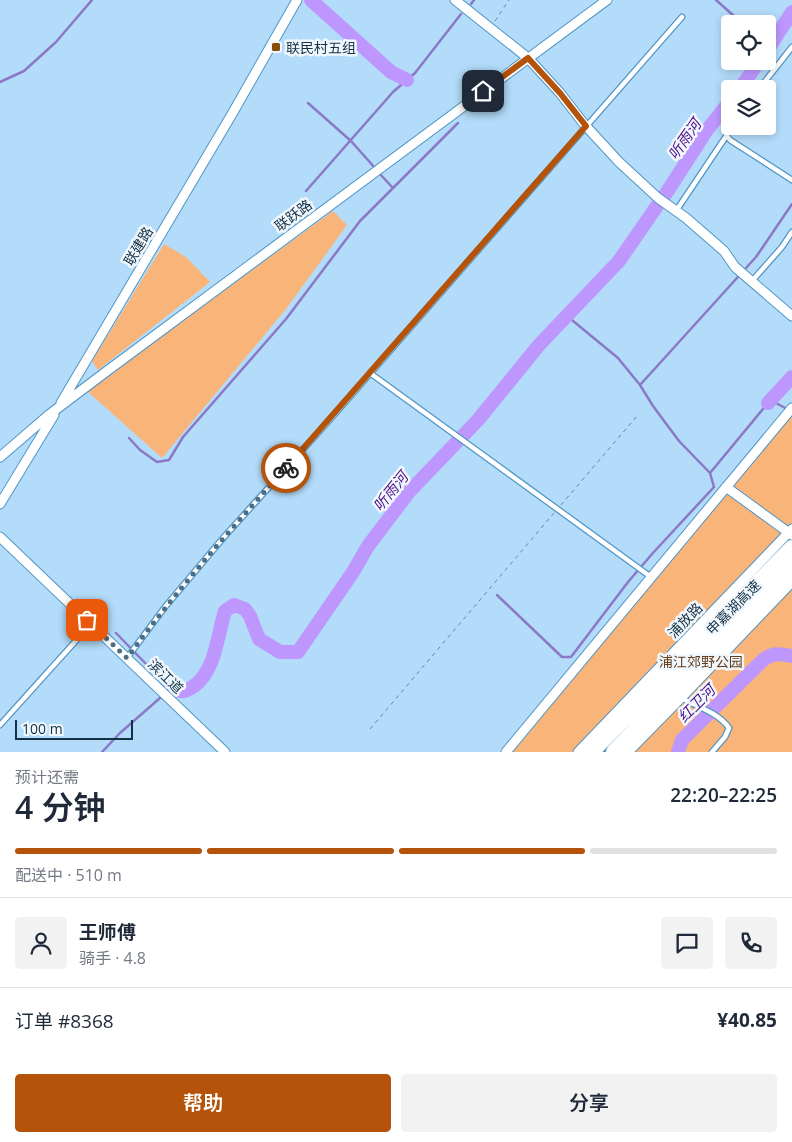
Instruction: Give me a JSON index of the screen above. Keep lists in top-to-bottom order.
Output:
{
  "streets": {
    "highway": ["申嘉湖高速"],
    "street": [
      "联跃路",
      "联建路",
      "浦放路",
      "滨江道"
    ]
  },
  "crossings": [
    ["联跃路", "联建路"],
    ["申嘉湖高速", "浦放路"]
  ],
  "water": ["听雨河", "红卫河"],
  "parks": ["浦江郊野公园"],
  "places": {
    "transit": ["联民村五组"]
  },
  "scale_bar": "100 m",
  "page": {
    "scale": "100 m",
    "heading": ["4 分钟", "预计还需", "22:20–22:25"],
    "panel": [
      "王师傅",
      "骑手 · 4.8",
      "订单 #8368",
      "¥40.85"
    ],
    "bar": "配送中 · 510 m",
    "buttons": ["帮助", "分享"]
  }
}
